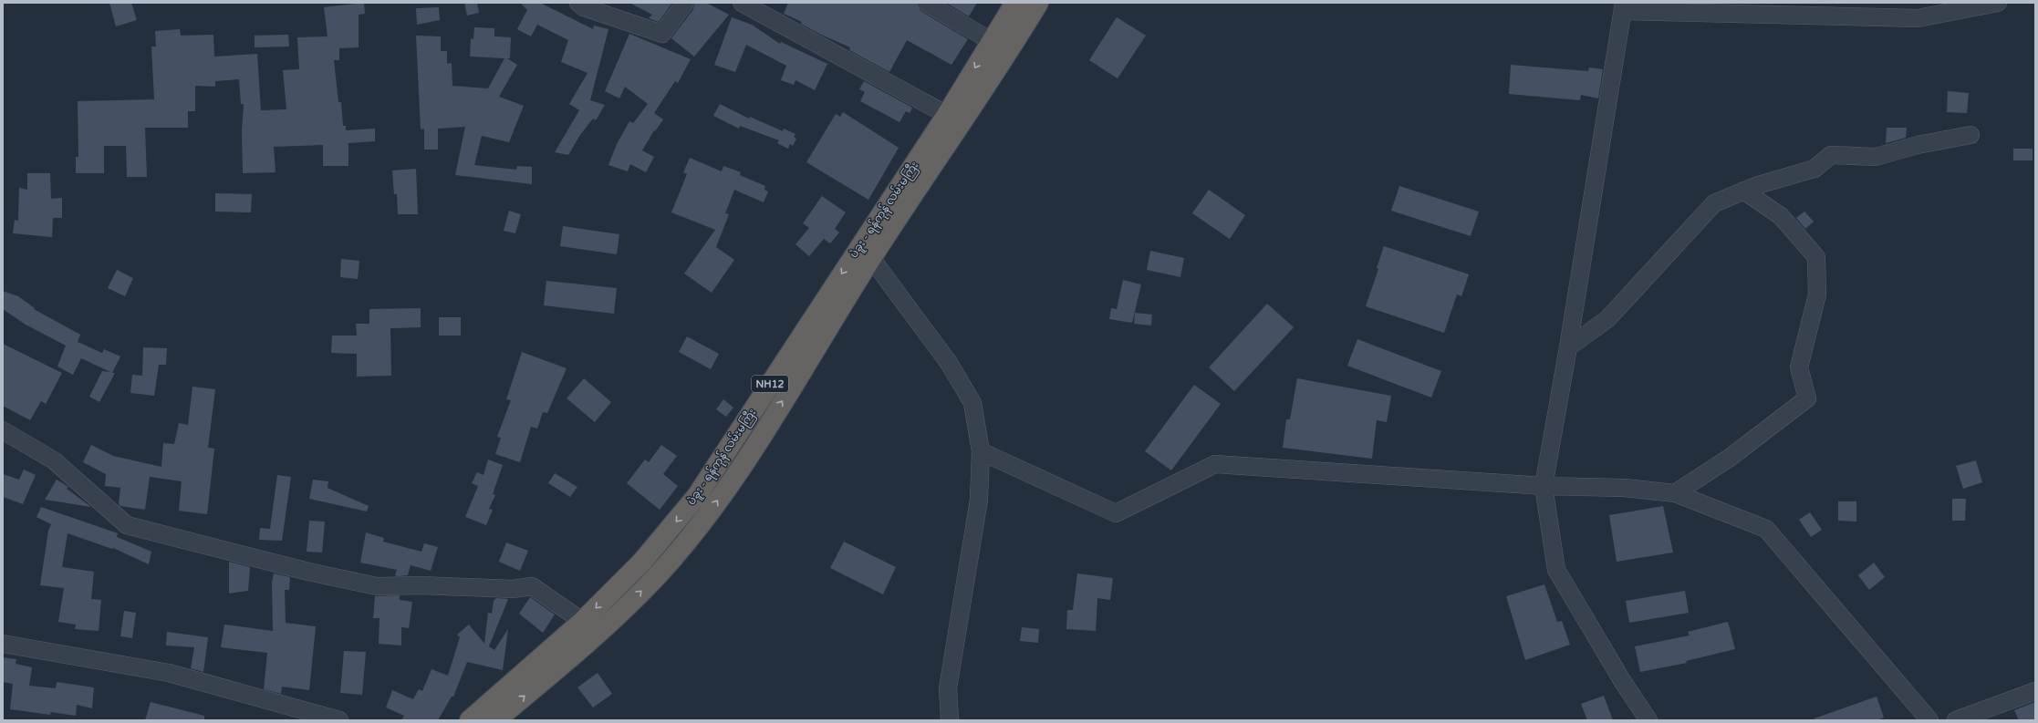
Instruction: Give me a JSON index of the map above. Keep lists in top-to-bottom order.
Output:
{
  "streets": {
    "highway": ["ပဲခူး - ရန်ကုန် လမ်းမကြီး", "NH12"]
  }
}
